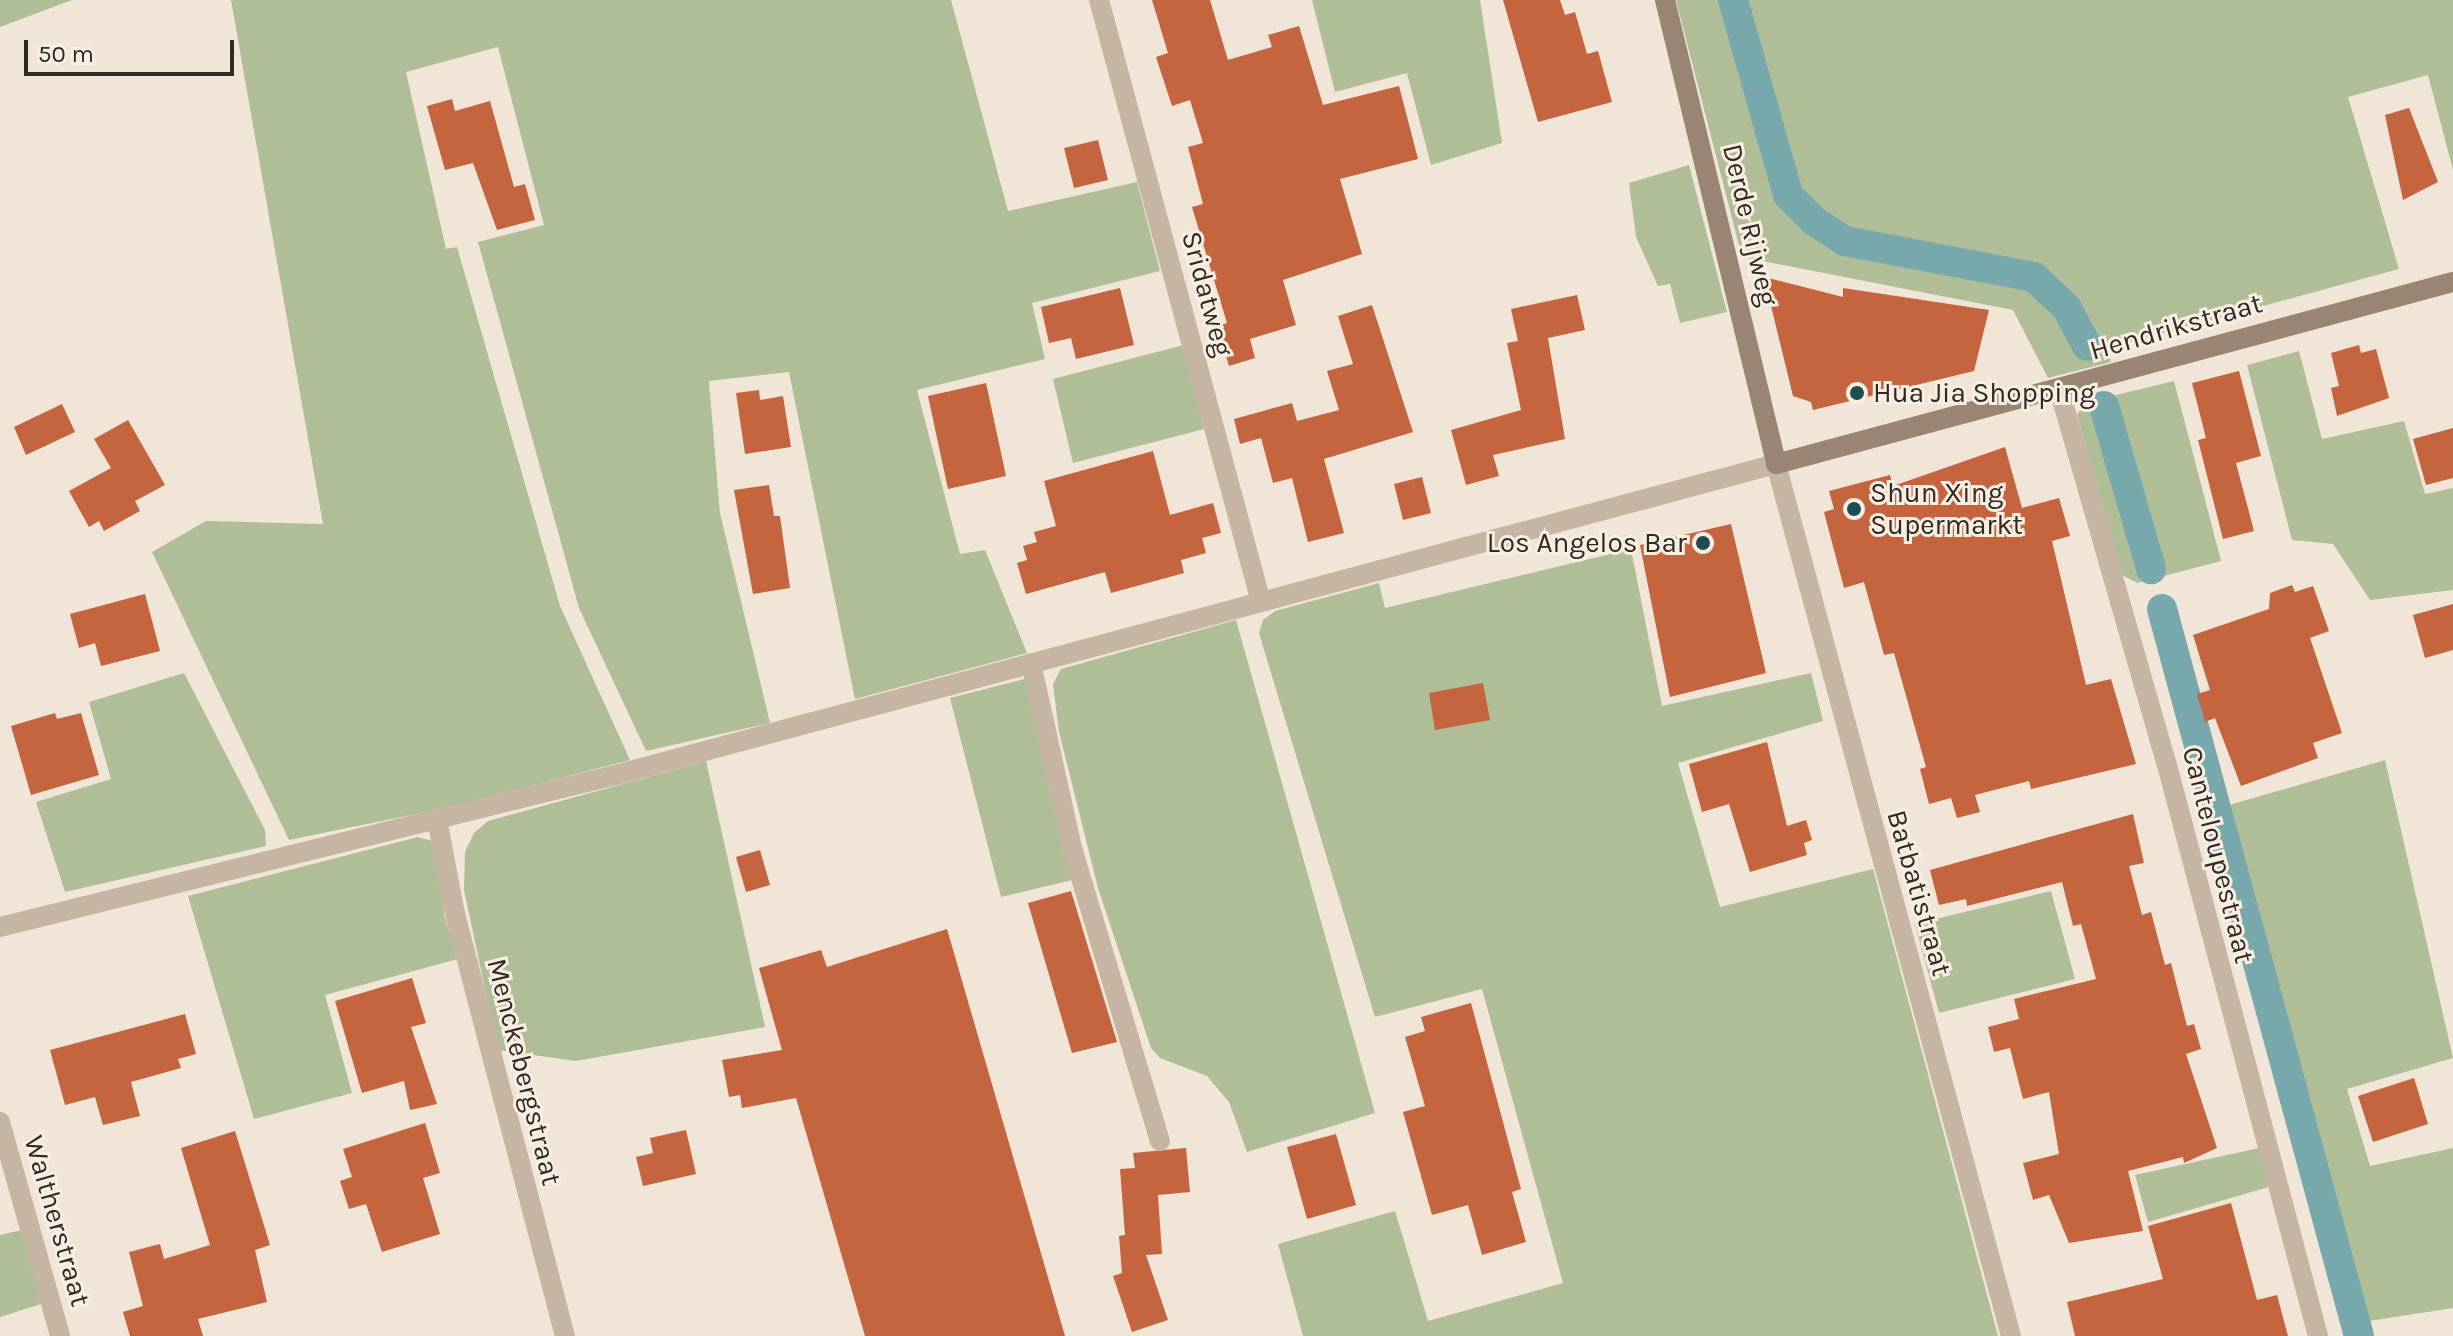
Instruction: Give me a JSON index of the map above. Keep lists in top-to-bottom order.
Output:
{
  "streets": {
    "street": [
      "Derde Rijweg",
      "Sridatweg",
      "Hendrikstraat",
      "Canteloupestraat",
      "Batbatistraat",
      "Menckebergstraat",
      "Waltherstraat"
    ]
  },
  "crossings": [
    ["Derde Rijweg", "Hendrikstraat"],
    ["Derde Rijweg", "Batbatistraat"],
    ["Hendrikstraat", "Canteloupestraat"],
    ["Hendrikstraat", "Batbatistraat"]
  ],
  "places": ["Hua Jia Shopping", "Shun Xing Supermarkt", "Los Angelos Bar"],
  "scale_bar": "50 m"
}
